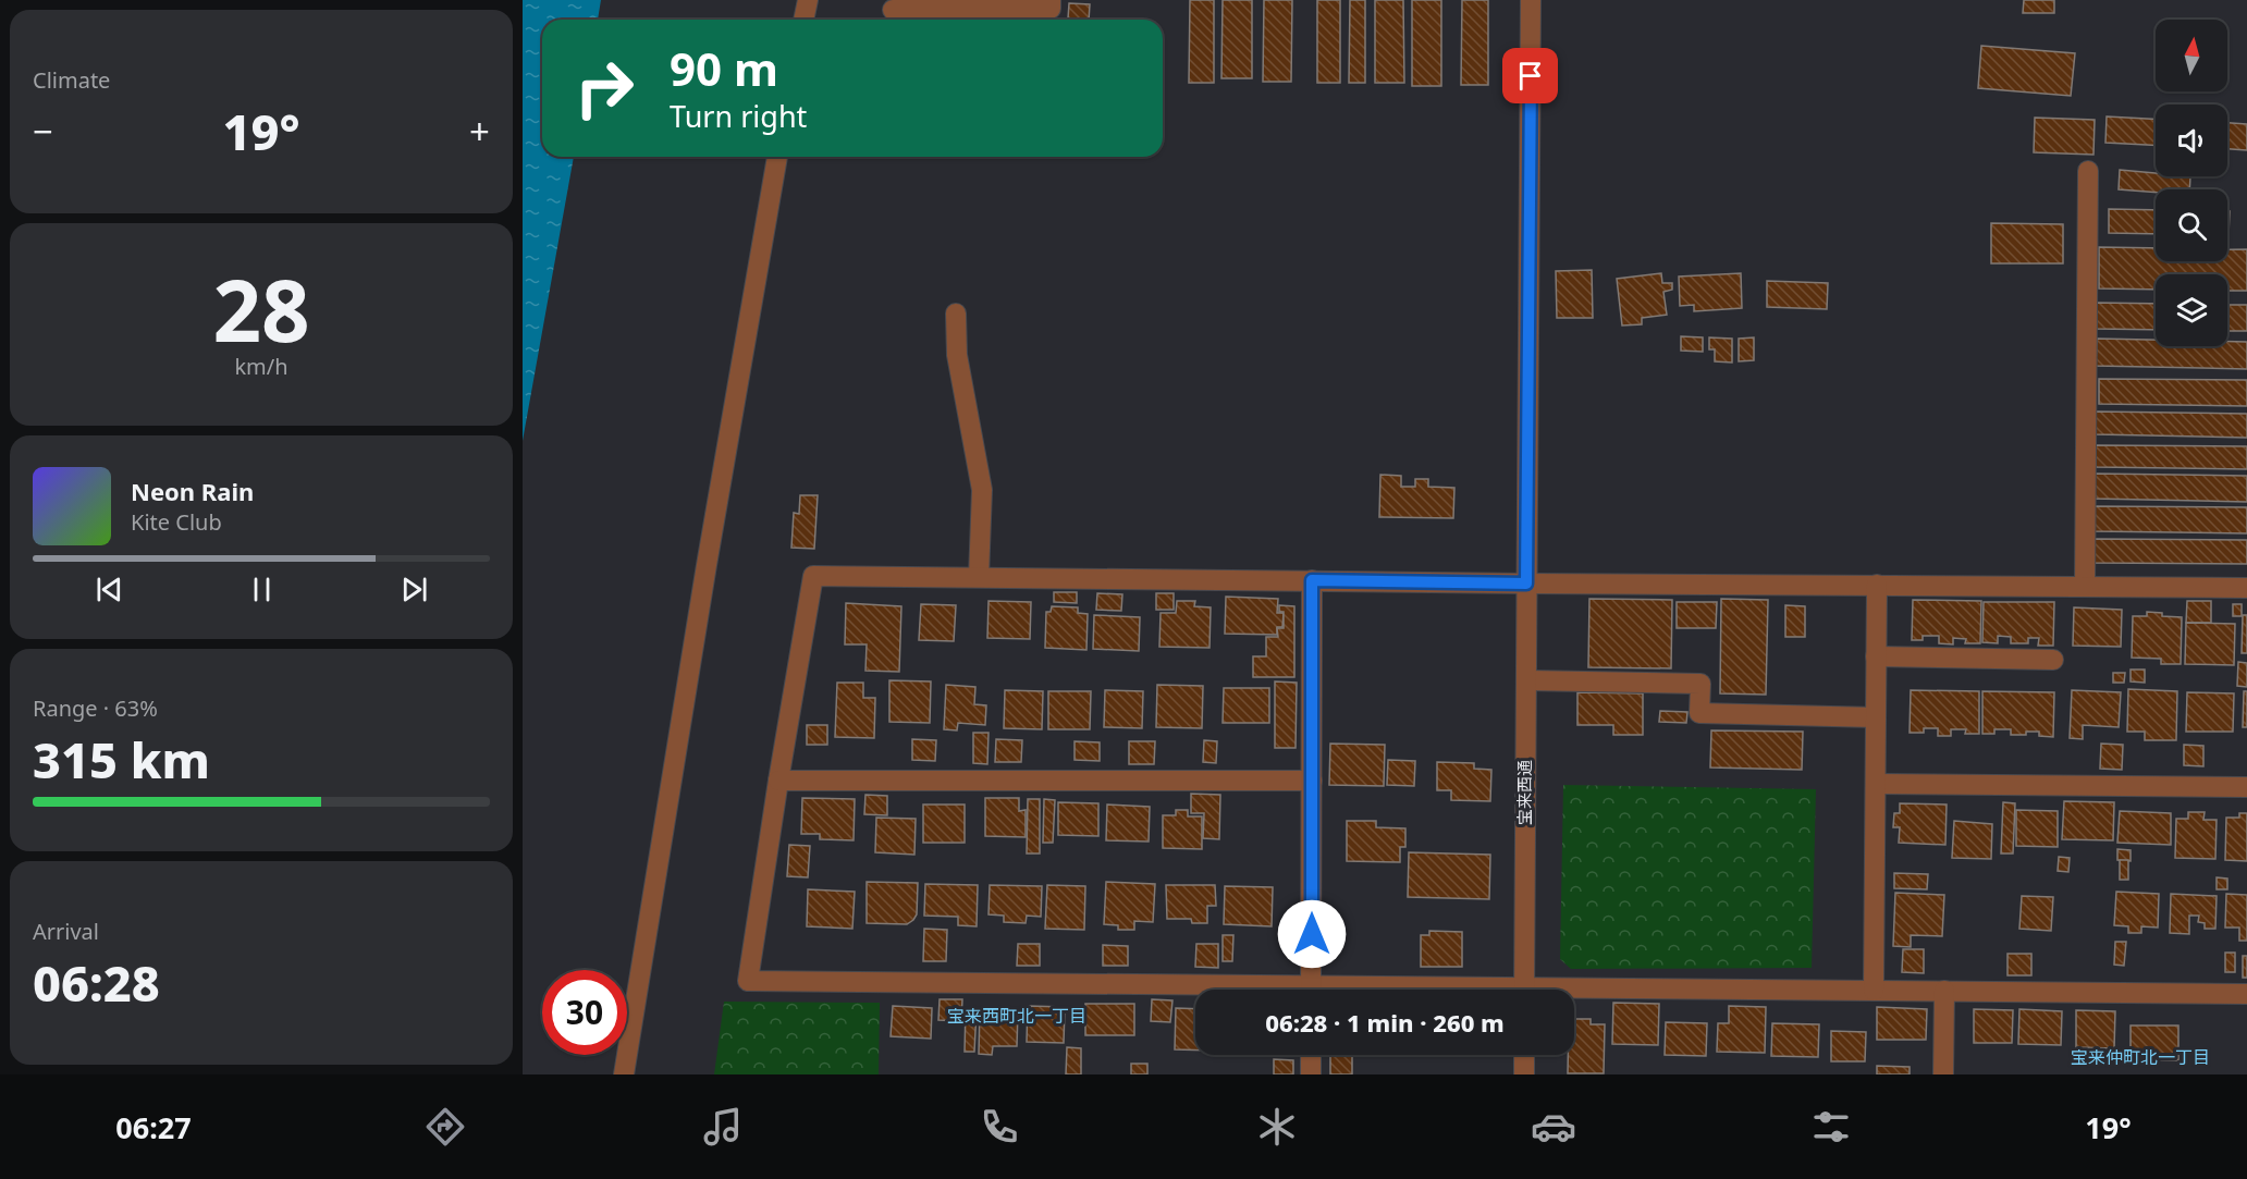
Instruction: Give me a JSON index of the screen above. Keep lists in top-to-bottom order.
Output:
{
  "streets": {
    "street": ["宝来西通"]
  },
  "districts": ["宝来西町北一丁目", "宝来仲町北一丁目"],
  "north": "top",
  "page": {
    "tile": [
      "Climate",
      ["28", "km/h"],
      ["Range · 63%", "315 km"],
      ["Arrival", "06:28"]
    ],
    "turn": ["90 m", "Turn right"],
    "heat": ["−", "19°", "+"],
    "song": ["Neon Rain", "Kite Club"],
    "limit": "30",
    "trip": "06:28 · 1 min · 260 m",
    "tabs": ["06:27", "19°"]
  }
}
